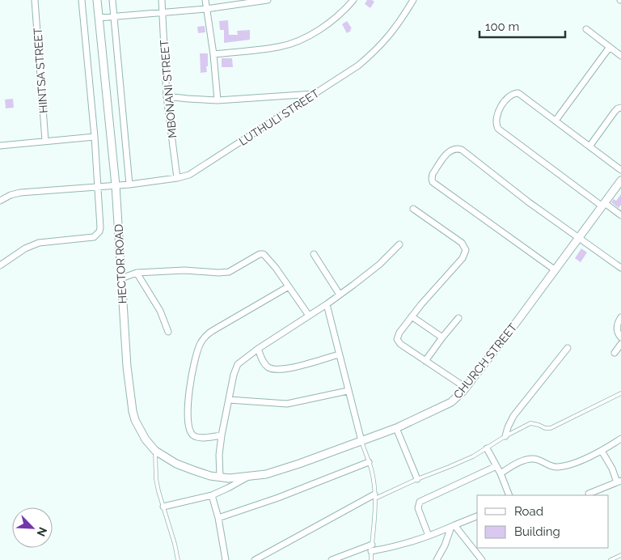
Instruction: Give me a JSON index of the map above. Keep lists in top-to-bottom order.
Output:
{
  "streets": {
    "street": [
      "HINTSA STREET",
      "MBONANI STREET",
      "LUTHULI STREET",
      "HECTOR ROAD",
      "CHURCH STREET"
    ]
  },
  "crossings": [
    ["MBONANI STREET", "LUTHULI STREET"],
    ["LUTHULI STREET", "HECTOR ROAD"],
    ["HECTOR ROAD", "CHURCH STREET"]
  ],
  "legend": ["Road", "Building"],
  "scale_bar": "100 m",
  "north": "bottom right"
}
